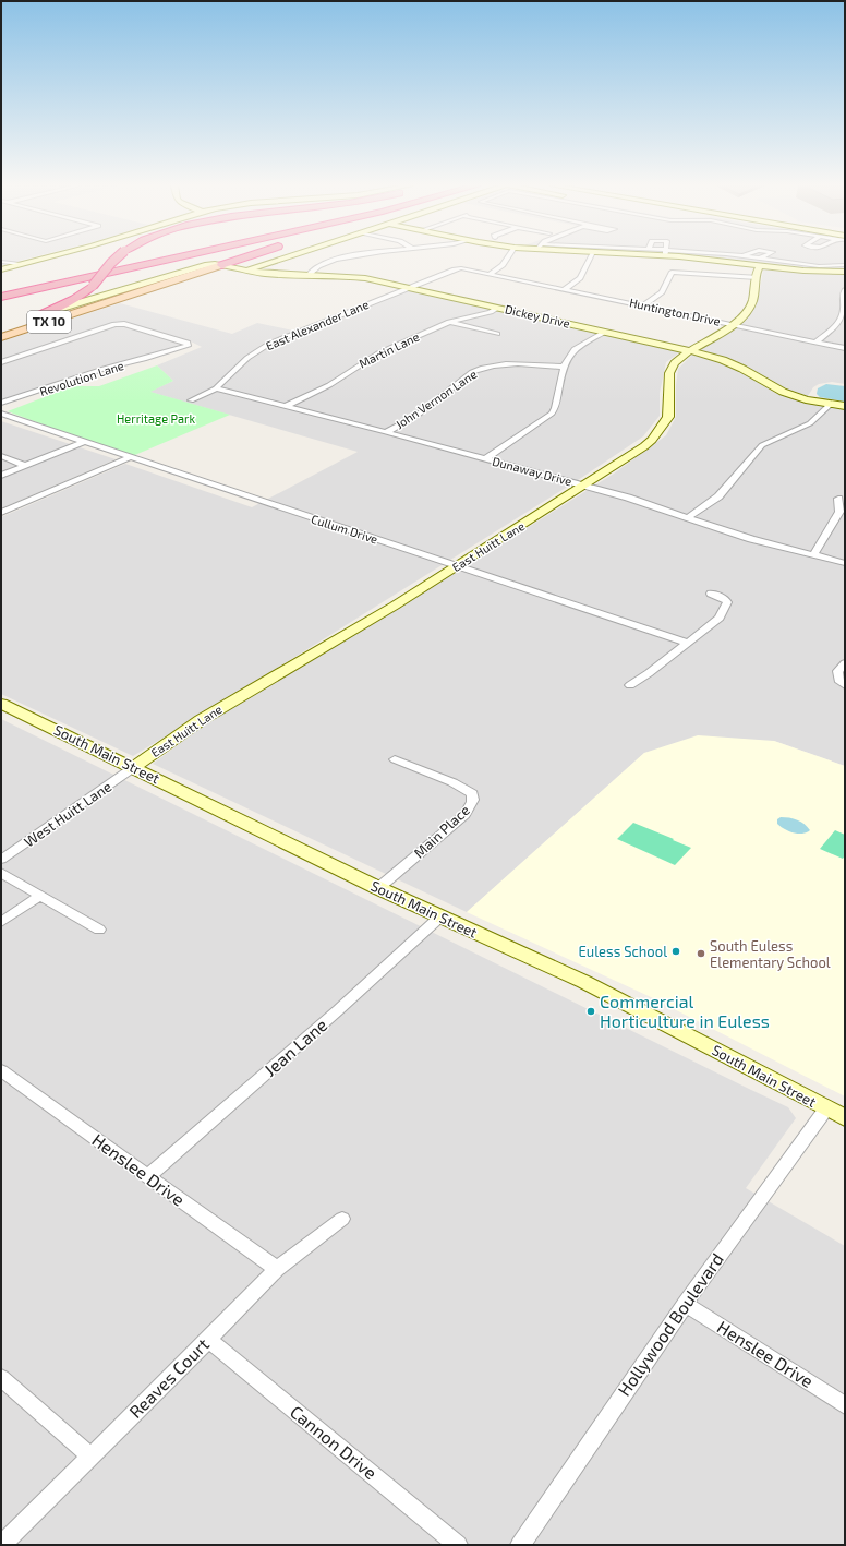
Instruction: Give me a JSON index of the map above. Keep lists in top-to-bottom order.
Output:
{
  "streets": {
    "main road": ["TX 10"],
    "street": [
      "Huntington Drive",
      "Dickey Drive",
      "East Alexander Lane",
      "Martin Lane",
      "Revolution Lane",
      "John Vernon Lane",
      "Dunaway Drive",
      "Cullum Drive",
      "East Huitt Lane",
      "South Main Street",
      "West Huitt Lane",
      "Main Place",
      "Jean Lane",
      "Henslee Drive",
      "Hollywood Boulevard",
      "Reaves Court",
      "Cannon Drive"
    ]
  },
  "crossings": [
    ["Huntington Drive", "East Alexander Lane"],
    ["Huntington Drive", "East Huitt Lane"],
    ["Dickey Drive", "TX 10"],
    ["Dickey Drive", "East Alexander Lane"],
    ["Dickey Drive", "Martin Lane"],
    ["Dickey Drive", "East Huitt Lane"],
    ["East Alexander Lane", "Dunaway Drive"],
    ["Martin Lane", "Dunaway Drive"],
    ["John Vernon Lane", "Dunaway Drive"],
    ["Dunaway Drive", "East Huitt Lane"],
    ["Cullum Drive", "East Huitt Lane"],
    ["East Huitt Lane", "South Main Street"],
    ["East Huitt Lane", "West Huitt Lane"],
    ["South Main Street", "West Huitt Lane"],
    ["South Main Street", "Main Place"],
    ["South Main Street", "Jean Lane"],
    ["South Main Street", "Hollywood Boulevard"],
    ["Jean Lane", "Henslee Drive"],
    ["Henslee Drive", "Hollywood Boulevard"],
    ["Henslee Drive", "Reaves Court"],
    ["Reaves Court", "Cannon Drive"]
  ],
  "parks": ["Herritage Park"],
  "places": ["Euless School", "South Euless Elementary School", "Commercial Horticulture in Euless"]
}
